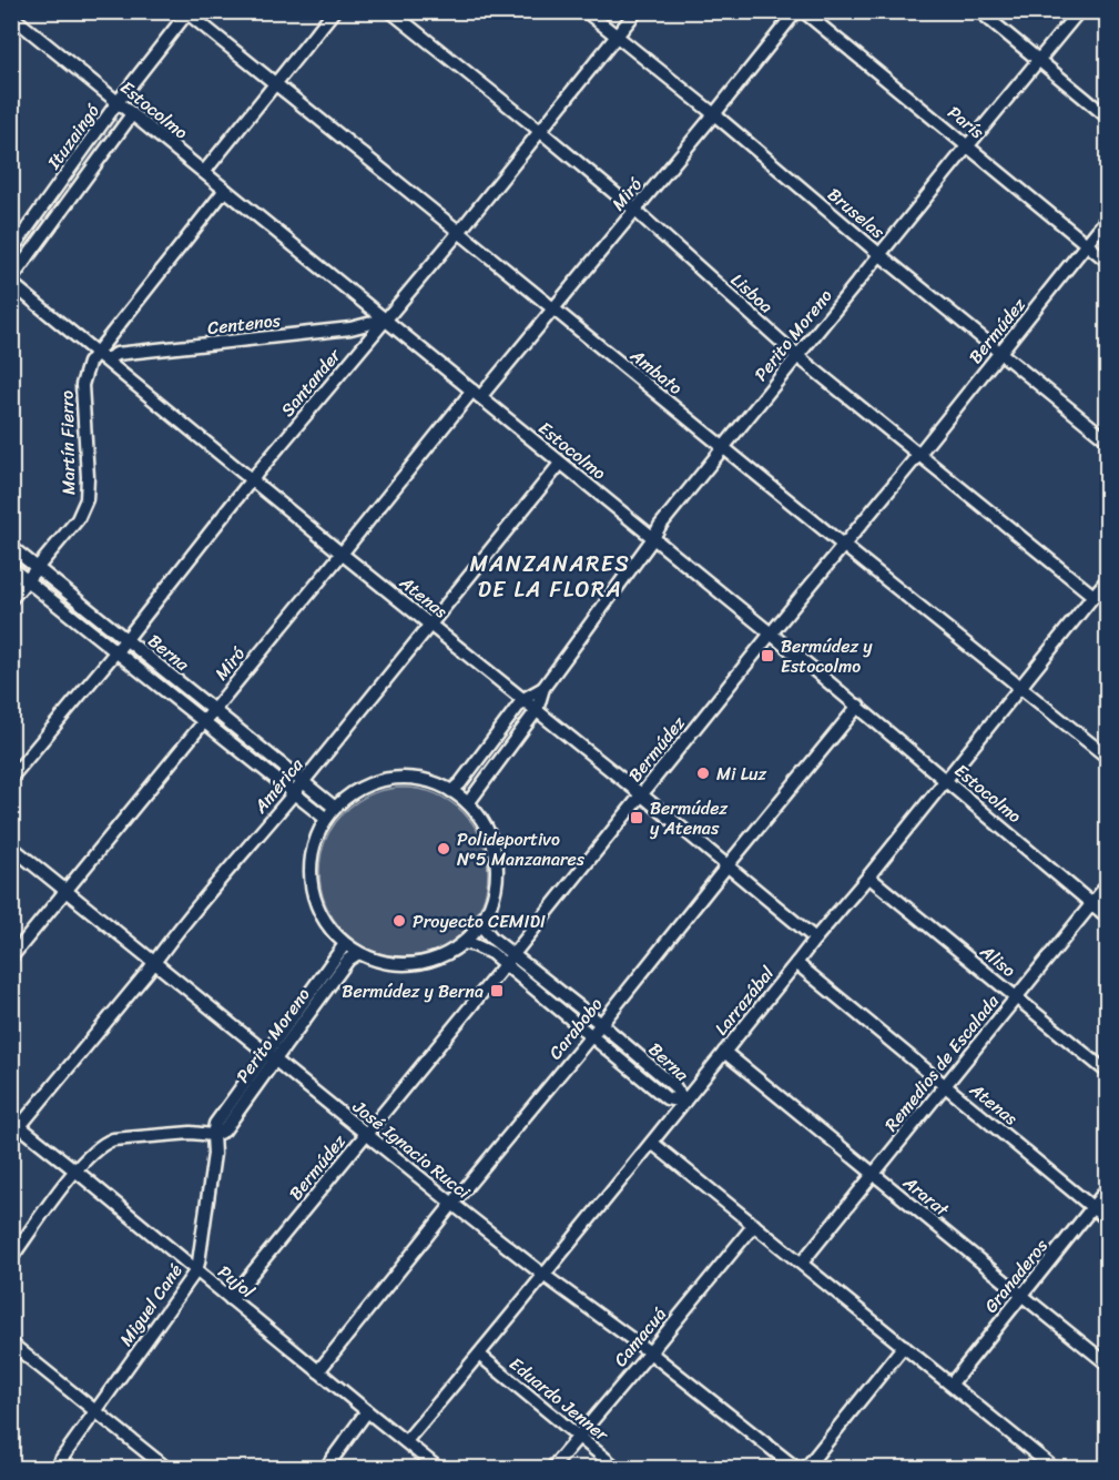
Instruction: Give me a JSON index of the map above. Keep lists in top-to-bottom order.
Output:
{
  "streets": {
    "street": [
      "Estocolmo",
      "París",
      "Ituzaingó",
      "Miró",
      "Bruselas",
      "Lisboa",
      "Centenos",
      "Bermúdez",
      "Perito Moreno",
      "Ambato",
      "Santander",
      "Martín Fierro",
      "Atenas",
      "Berna",
      "América",
      "Aliso",
      "Larrazábal",
      "Carabobo",
      "Remedios de Escalada",
      "José Ignacio Rucci",
      "Ararat",
      "Granaderos",
      "Pujol",
      "Miguel Cané",
      "Camacuá",
      "Eduardo Jenner"
    ]
  },
  "crossings": [
    ["Estocolmo", "Ituzaingó"],
    ["Estocolmo", "Miró"],
    ["Estocolmo", "Centenos"],
    ["Estocolmo", "Bermúdez"],
    ["Estocolmo", "Perito Moreno"],
    ["Estocolmo", "Santander"],
    ["Estocolmo", "Martín Fierro"],
    ["Estocolmo", "América"],
    ["Estocolmo", "Larrazábal"],
    ["Estocolmo", "Carabobo"],
    ["Estocolmo", "Remedios de Escalada"],
    ["París", "Bermúdez"],
    ["París", "Perito Moreno"],
    ["Ituzaingó", "Ambato"],
    ["Ituzaingó", "Atenas"],
    ["Miró", "Bruselas"],
    ["Miró", "Lisboa"],
    ["Miró", "Ambato"],
    ["Miró", "Atenas"],
    ["Miró", "Berna"],
    ["Miró", "José Ignacio Rucci"],
    ["Bruselas", "Bermúdez"],
    ["Bruselas", "Perito Moreno"],
    ["Bruselas", "Santander"],
    ["Lisboa", "Bermúdez"],
    ["Lisboa", "Perito Moreno"],
    ["Lisboa", "Santander"],
    ["Lisboa", "Larrazábal"],
    ["Centenos", "Santander"],
    ["Centenos", "Atenas"],
    ["Bermúdez", "Ambato"],
    ["Bermúdez", "Atenas"],
    ["Bermúdez", "Berna"],
    ["Bermúdez", "José Ignacio Rucci"],
    ["Bermúdez", "Pujol"],
    ["Perito Moreno", "Ambato"],
    ["Perito Moreno", "Atenas"],
    ["Perito Moreno", "Berna"],
    ["Perito Moreno", "José Ignacio Rucci"],
    ["Perito Moreno", "Miguel Cané"],
    ["Ambato", "Santander"],
    ["Ambato", "Larrazábal"],
    ["Santander", "Atenas"],
    ["Santander", "Berna"],
    ["Martín Fierro", "Atenas"],
    ["Martín Fierro", "Berna"],
    ["Atenas", "América"],
    ["Atenas", "Larrazábal"],
    ["Atenas", "Carabobo"],
    ["Atenas", "Remedios de Escalada"],
    ["Atenas", "Granaderos"],
    ["Berna", "América"],
    ["Berna", "Larrazábal"],
    ["Berna", "Carabobo"],
    ["América", "José Ignacio Rucci"],
    ["América", "Pujol"],
    ["Aliso", "Larrazábal"],
    ["Aliso", "Remedios de Escalada"],
    ["Larrazábal", "José Ignacio Rucci"],
    ["Larrazábal", "Ararat"],
    ["Larrazábal", "Pujol"],
    ["Larrazábal", "Eduardo Jenner"],
    ["Carabobo", "José Ignacio Rucci"],
    ["Carabobo", "Pujol"],
    ["Remedios de Escalada", "Ararat"],
    ["José Ignacio Rucci", "Camacuá"],
    ["Ararat", "Granaderos"],
    ["Pujol", "Miguel Cané"],
    ["Camacuá", "Eduardo Jenner"]
  ],
  "districts": ["MANZANARES DE LA FLORA"],
  "places": {
    "transit": ["Bermúdez y Estocolmo", "Bermúdez y Atenas", "Bermúdez y Berna"],
    "other": ["Mi Luz", "Polideportivo Nº5 Manzanares", "Proyecto CEMIDI"]
  }
}
